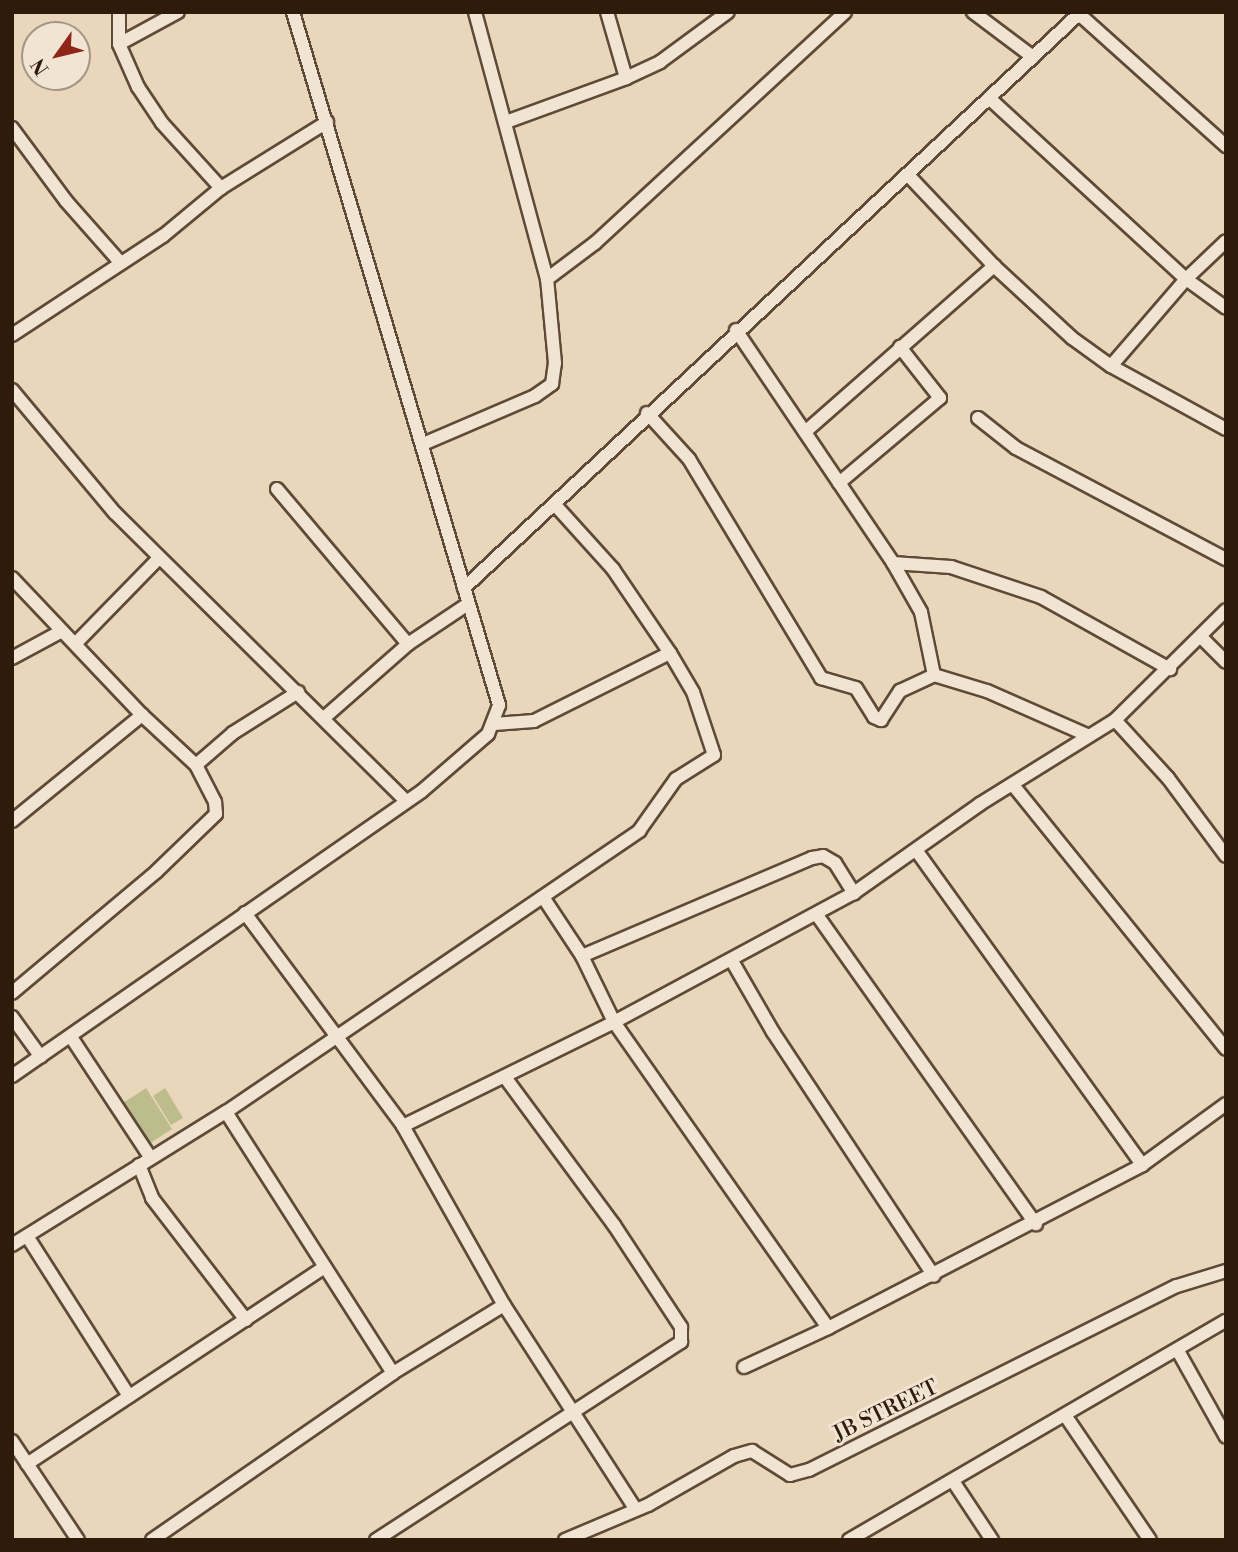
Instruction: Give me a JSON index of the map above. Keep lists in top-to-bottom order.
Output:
{
  "streets": {
    "street": ["JB STREET"]
  },
  "north": "bottom left"
}
